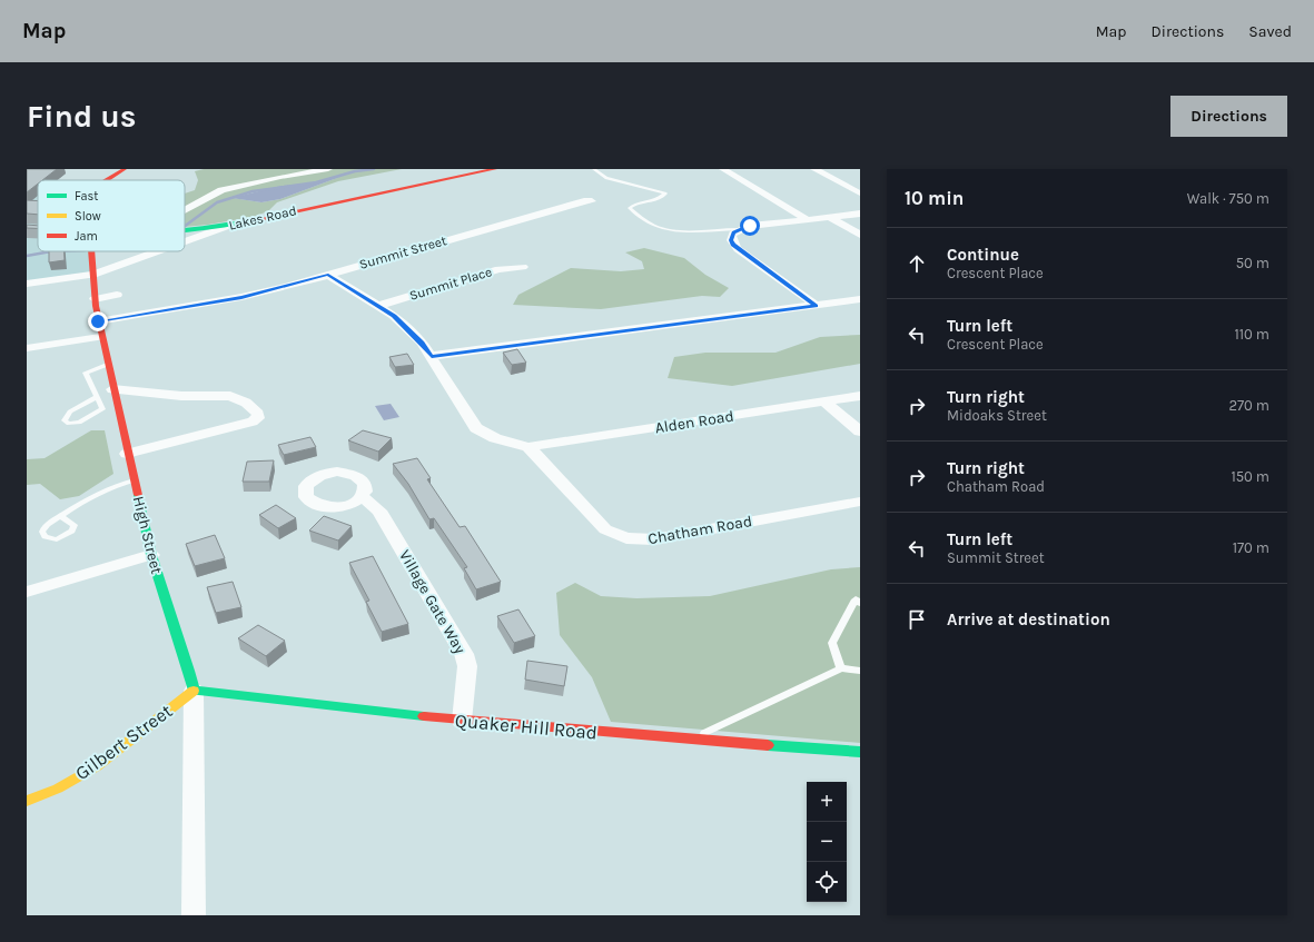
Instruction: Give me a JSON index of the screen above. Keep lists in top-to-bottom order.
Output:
{
  "streets": {
    "street": [
      "Lakes Road",
      "Summit Street",
      "Summit Place",
      "Alden Road",
      "Chatham Road",
      "High Street",
      "Village Gate Way",
      "Quaker Hill Road",
      "Gilbert Street"
    ]
  },
  "crossings": [
    ["Summit Street", "High Street"],
    ["Alden Road", "Chatham Road"],
    ["High Street", "Quaker Hill Road"],
    ["High Street", "Gilbert Street"],
    ["Village Gate Way", "Quaker Hill Road"],
    ["Quaker Hill Road", "Gilbert Street"]
  ],
  "legend": ["Fast", "Slow", "Jam"],
  "page": {
    "header": "Map",
    "nav": ["Map", "Directions", "Saved"],
    "buttons": "Directions",
    "title": "Find us",
    "heading": ["10 min", "Walk · 750 m"],
    "list": [
      ["Continue", "Crescent Place", "50 m"],
      ["Turn left", "Crescent Place", "110 m"],
      ["Turn right", "Midoaks Street", "270 m"],
      ["Turn right", "Chatham Road", "150 m"],
      ["Turn left", "Summit Street", "170 m"],
      "Arrive at destination"
    ],
    "map_buttons": ["+", "−"]
  }
}
